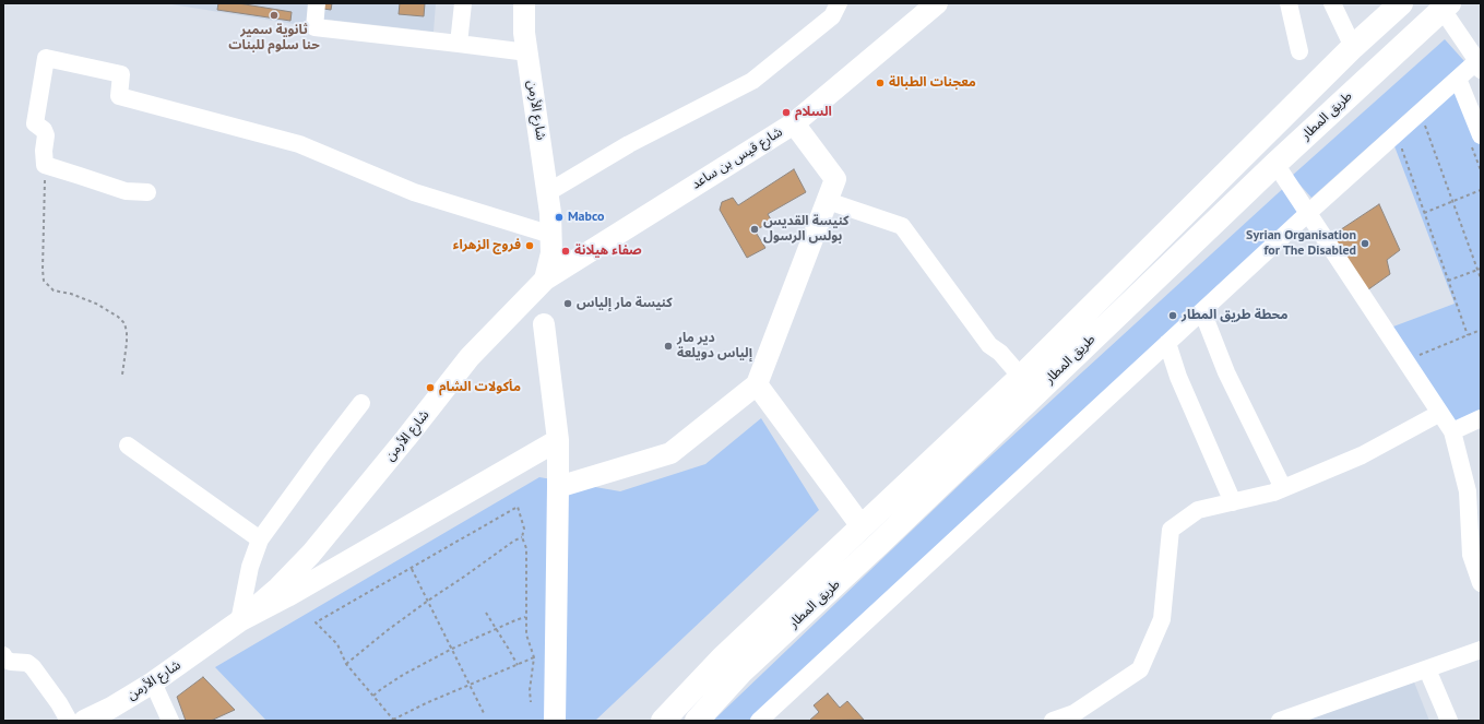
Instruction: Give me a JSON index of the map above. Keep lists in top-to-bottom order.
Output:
{
  "streets": {
    "highway": ["طريق المطار"],
    "main road": ["شارع الأرمن", "شارع قيس بن ساعد"]
  },
  "crossings": [
    ["شارع الأرمن", "شارع قيس بن ساعد"]
  ],
  "places": [
    "ثانوية سمير حنا سلوم للبنات",
    "معجنات الطبالة",
    "السلام",
    "Mabco",
    "كنيسة القديس بولس الرسول",
    "Syrian Organisation for The Disabled",
    "فروج الزهراء",
    "صفاء هيلانة",
    "كنيسة مار إلياس",
    "محطة طريق المطار",
    "دير مار إلياس دويلعة",
    "مأكولات الشام"
  ]
}
